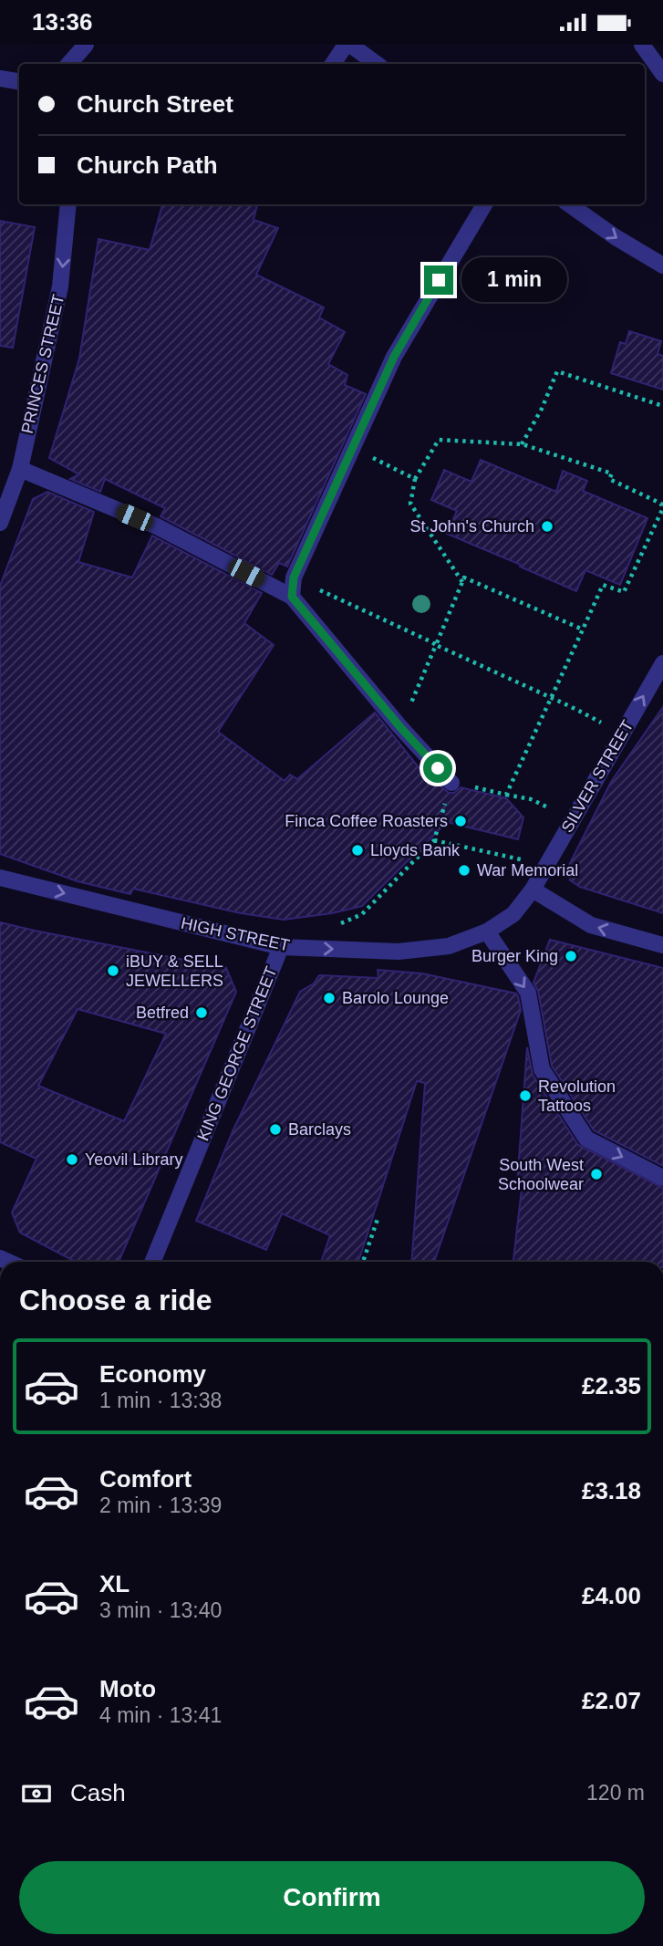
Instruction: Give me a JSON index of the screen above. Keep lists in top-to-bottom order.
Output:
{
  "streets": {
    "street": [
      "PRINCES STREET",
      "SILVER STREET",
      "HIGH STREET",
      "KING GEORGE STREET"
    ]
  },
  "crossings": [
    ["SILVER STREET", "HIGH STREET"],
    ["HIGH STREET", "KING GEORGE STREET"]
  ],
  "one_way": ["PRINCES STREET", "SILVER STREET", "HIGH STREET"],
  "places": [
    "St John's Church",
    "Finca Coffee Roasters",
    "Lloyds Bank",
    "War Memorial",
    "Burger King",
    "iBUY & SELL JEWELLERS",
    "Barolo Lounge",
    "Betfred",
    "Revolution Tattoos",
    "Barclays",
    "Yeovil Library",
    "South West Schoolwear"
  ],
  "page": {
    "status": "13:36",
    "banner": ["Church Street", "Church Path"],
    "bubble": "1 min",
    "heading": "Choose a ride",
    "list": [
      {
        "name": "Economy",
        "note": "1 min · 13:38",
        "value": "£2.35"
      },
      {
        "name": "Comfort",
        "note": "2 min · 13:39",
        "value": "£3.18"
      },
      {
        "name": "XL",
        "note": "3 min · 13:40",
        "value": "£4.00"
      },
      {
        "name": "Moto",
        "note": "4 min · 13:41",
        "value": "£2.07"
      }
    ],
    "pay": ["Cash", "120 m"],
    "buttons": "Confirm"
  }
}
